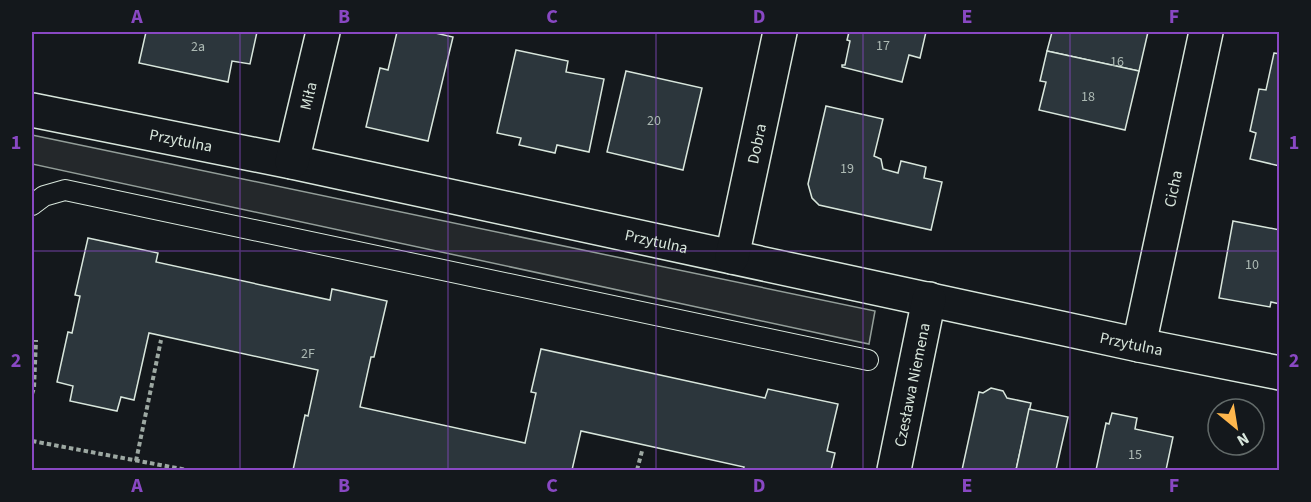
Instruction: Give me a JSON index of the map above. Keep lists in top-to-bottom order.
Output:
{
  "streets": {
    "street": [
      "Miła",
      "Przytulna",
      "Dobra",
      "Cicha",
      "Czesława Niemena"
    ]
  },
  "crossings": [
    ["Miła", "Przytulna"],
    ["Przytulna", "Dobra"],
    ["Przytulna", "Cicha"],
    ["Przytulna", "Czesława Niemena"]
  ],
  "house_numbers": [
    "17",
    "2a",
    "16",
    "18",
    "20",
    "19",
    "10",
    "2F",
    "15"
  ],
  "north": "bottom right",
  "grid": {
    "columns": [
      "A",
      "B",
      "C",
      "D",
      "E",
      "F"
    ],
    "rows": ["1", "2"]
  }
}
